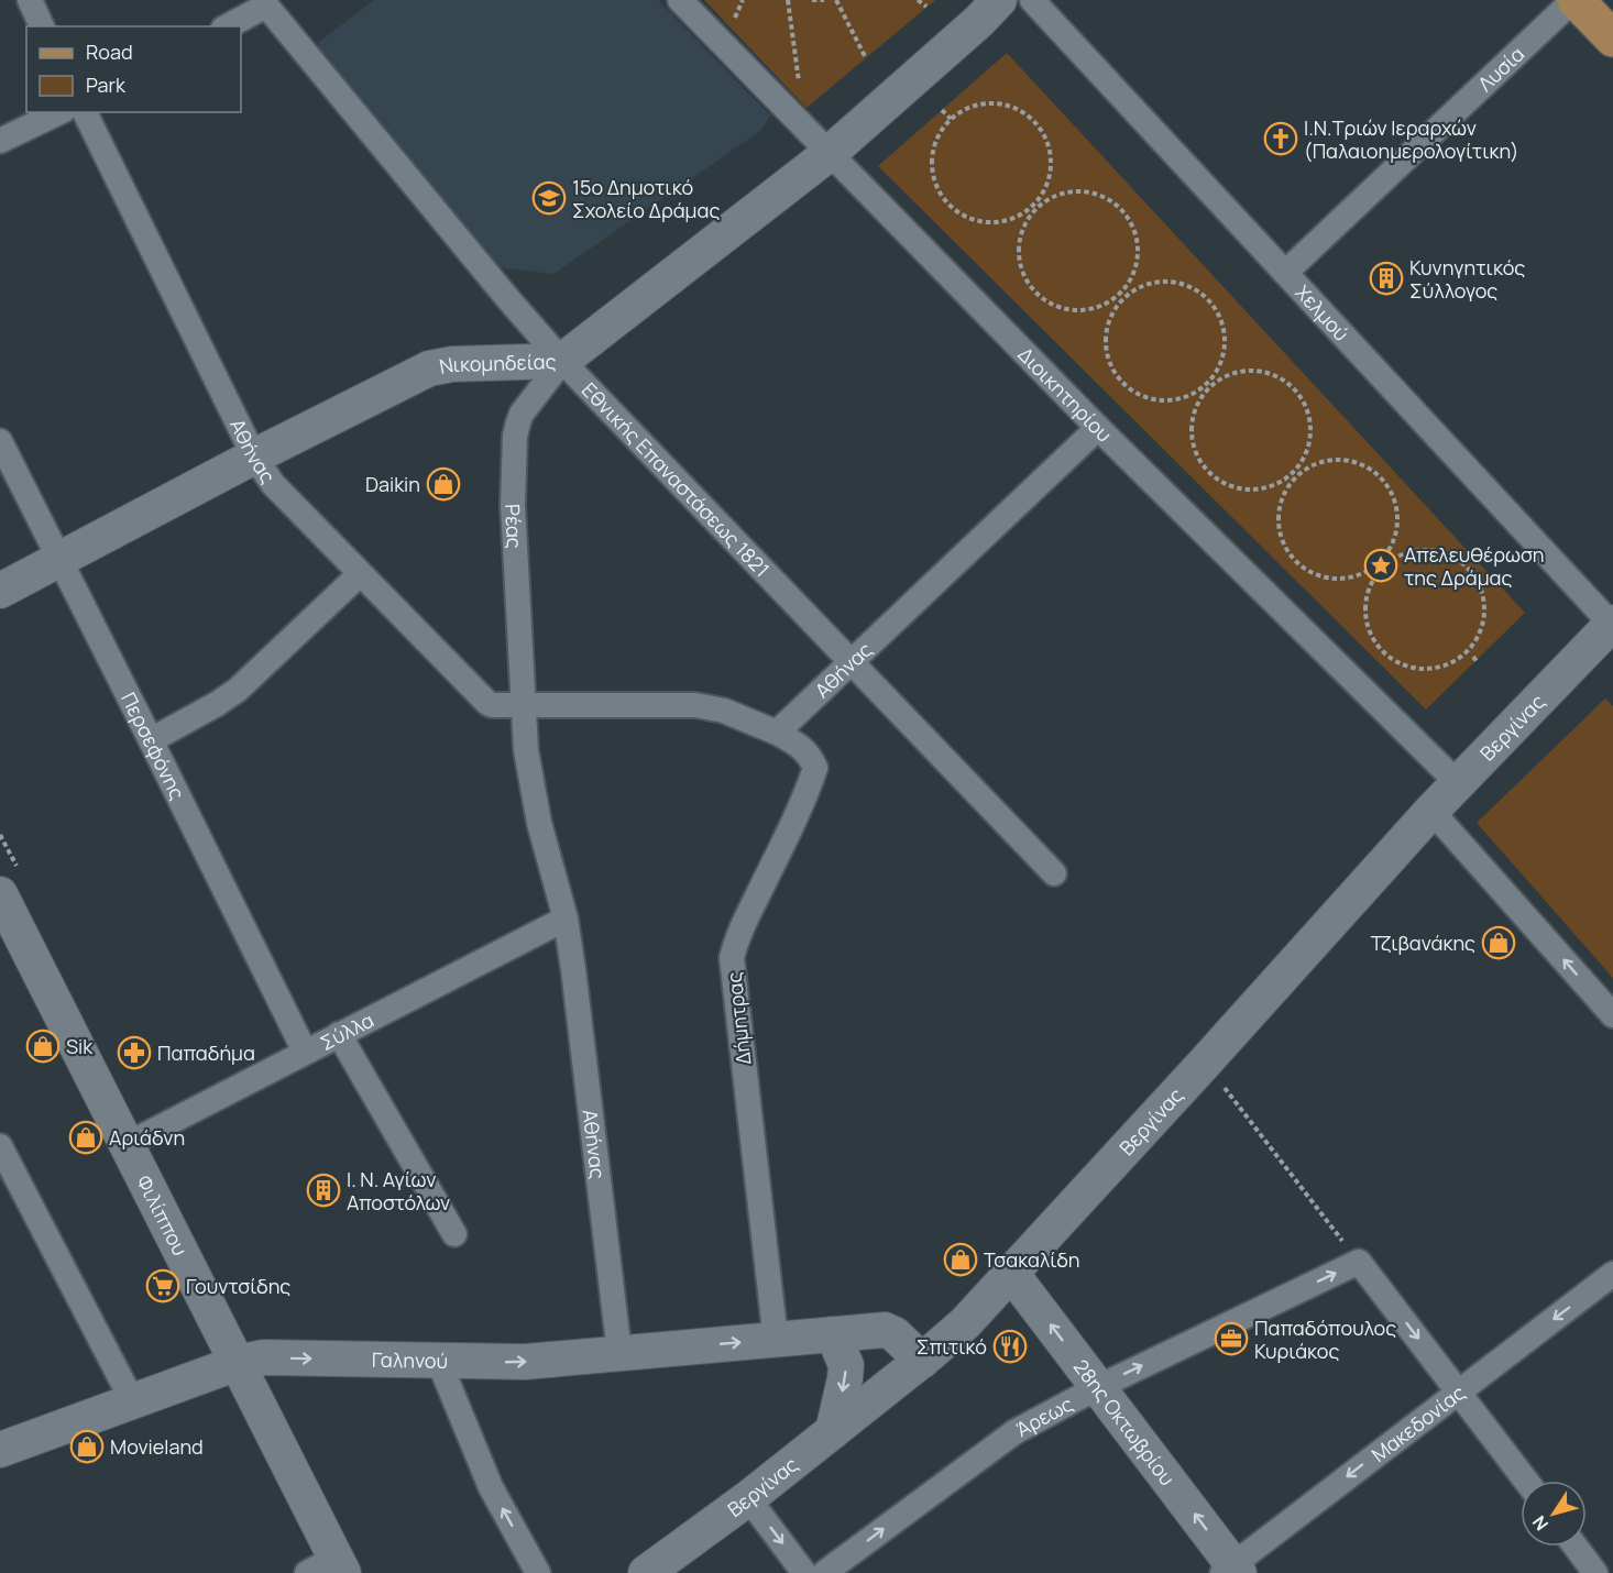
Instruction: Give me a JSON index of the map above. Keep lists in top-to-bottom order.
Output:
{
  "streets": {
    "street": [
      "Λυσία",
      "Χελμού",
      "Νικομηδείας",
      "Διοικητηρίου",
      "Αθήνας",
      "Εθνικής Επαναστάσεως 1821",
      "Ρέας",
      "Βεργίνας",
      "Περσεφόνης",
      "Δήμητρας",
      "Σύλλα",
      "Φιλίππου",
      "Γαληνού",
      "Άρεως",
      "28ης Οκτωβρίου",
      "Μακεδονίας"
    ]
  },
  "crossings": [
    ["Λυσία", "Χελμού"],
    ["Χελμού", "Βεργίνας"],
    ["Νικομηδείας", "Διοικητηρίου"],
    ["Νικομηδείας", "Αθήνας"],
    ["Νικομηδείας", "Εθνικής Επαναστάσεως 1821"],
    ["Νικομηδείας", "Ρέας"],
    ["Νικομηδείας", "Περσεφόνης"],
    ["Διοικητηρίου", "Αθήνας"],
    ["Διοικητηρίου", "Βεργίνας"],
    ["Αθήνας", "Εθνικής Επαναστάσεως 1821"],
    ["Αθήνας", "Ρέας"],
    ["Αθήνας", "Δήμητρας"],
    ["Αθήνας", "Σύλλα"],
    ["Αθήνας", "Γαληνού"],
    ["Εθνικής Επαναστάσεως 1821", "Ρέας"],
    ["Βεργίνας", "Γαληνού"],
    ["Βεργίνας", "28ης Οκτωβρίου"],
    ["Περσεφόνης", "Σύλλα"],
    ["Δήμητρας", "Γαληνού"],
    ["Σύλλα", "Φιλίππου"],
    ["Φιλίππου", "Γαληνού"],
    ["Άρεως", "28ης Οκτωβρίου"],
    ["28ης Οκτωβρίου", "Μακεδονίας"]
  ],
  "one_way": ["Γαληνού", "Άρεως", "Μακεδονίας"],
  "places": {
    "church": ["Ι.Ν.Τριών Ιεραρχών (Παλαιοημερολογίτικη)"],
    "school or university": ["15ο Δημοτικό Σχολείο Δράμας"],
    "building": ["Κυνηγητικός Σύλλογος", "Ι. Ν. Αγίων Αποστόλων"],
    "shop": [
      "Daikin",
      "Τζιβανάκης",
      "Sik",
      "Αριάδνη",
      "Τσακαλίδη",
      "Movieland"
    ],
    "place": ["Απελευθέρωση της Δράμας"],
    "pharmacy": ["Παπαδήμα"],
    "supermarket": ["Γουντσίδης"],
    "office": ["Παπαδόπουλος Κυριάκος"],
    "restaurant": ["Σπιτικό"]
  },
  "legend": ["Road", "Park"],
  "north": "bottom left"
}
